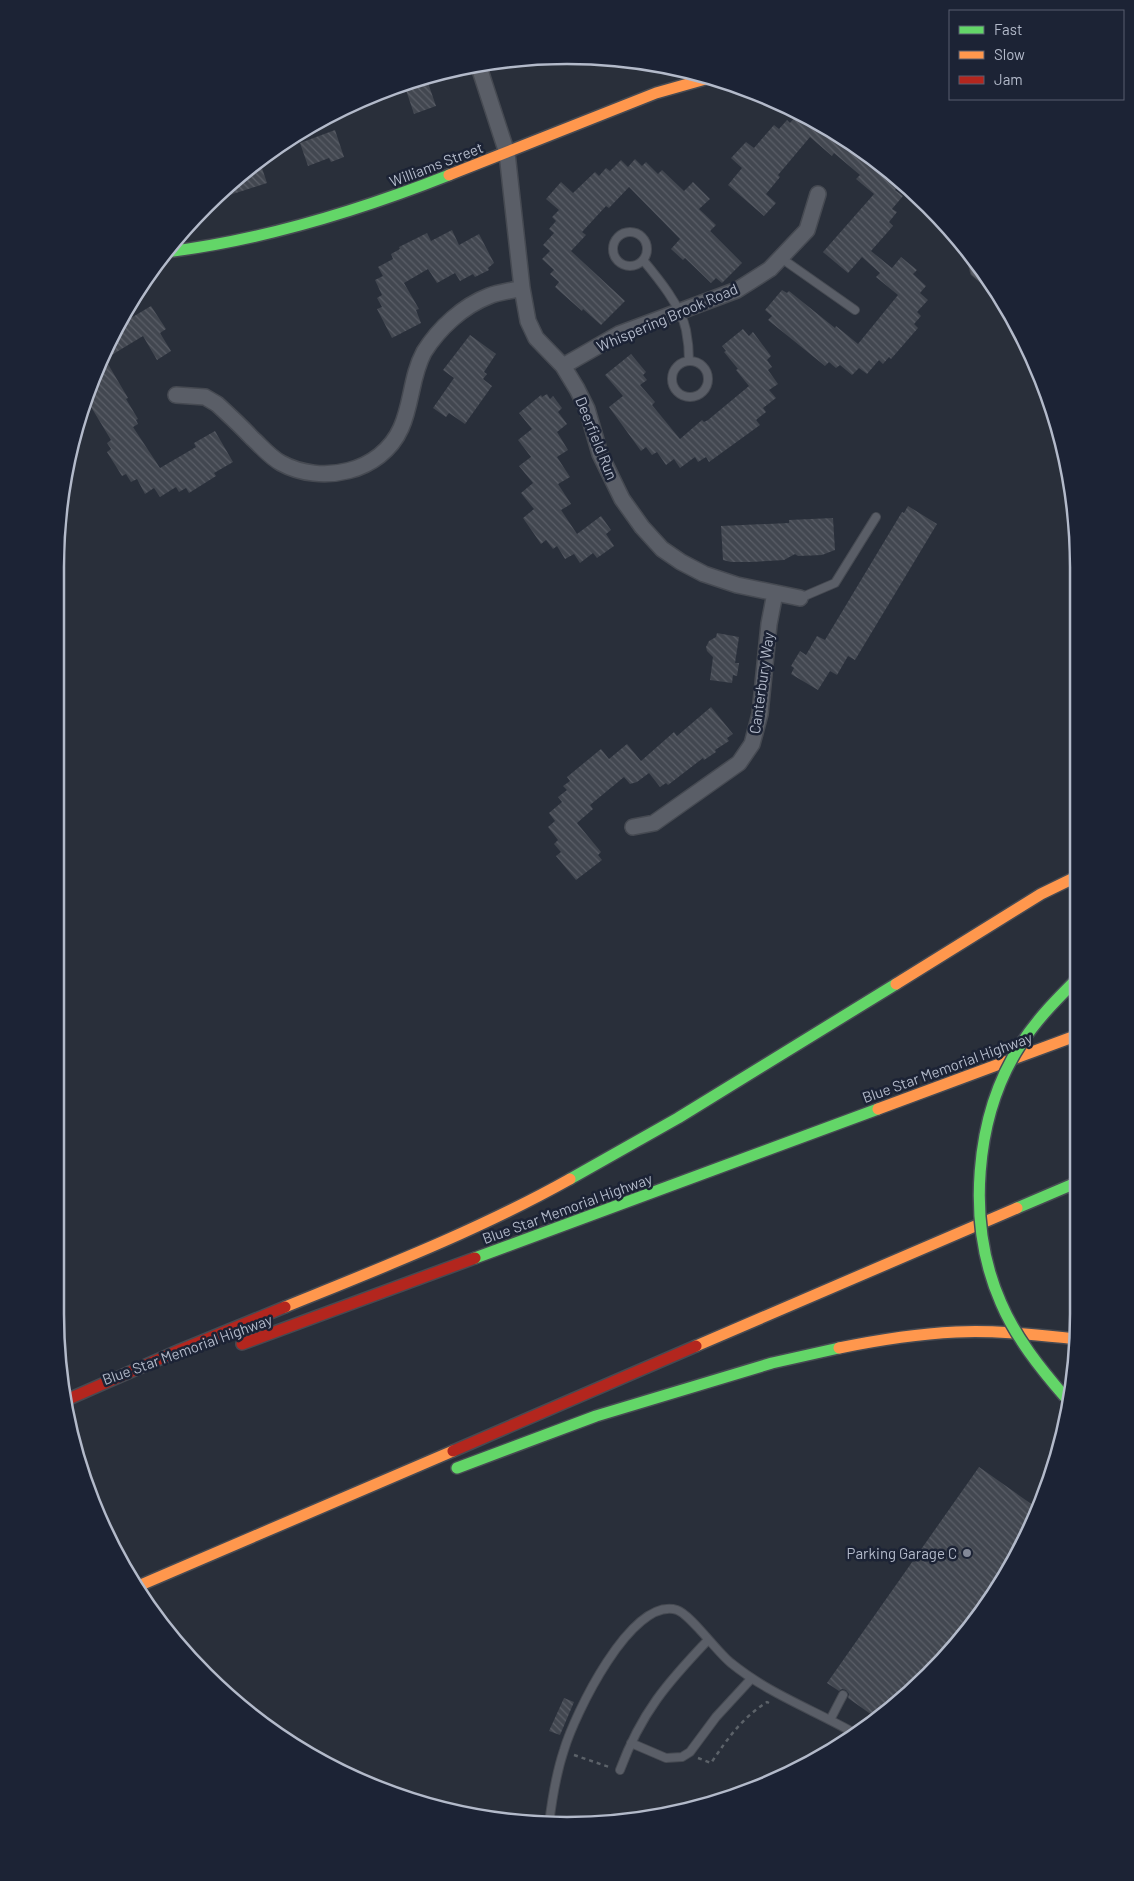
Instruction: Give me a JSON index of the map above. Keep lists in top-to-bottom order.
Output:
{
  "streets": {
    "main road": ["Williams Street", "Blue Star Memorial Highway"],
    "street": ["Whispering Brook Road", "Deerfield Run", "Canterbury Way"]
  },
  "crossings": [
    ["Williams Street", "Deerfield Run"],
    ["Whispering Brook Road", "Deerfield Run"],
    ["Deerfield Run", "Canterbury Way"]
  ],
  "places": ["Parking Garage C"],
  "legend": ["Fast", "Slow", "Jam"]
}
